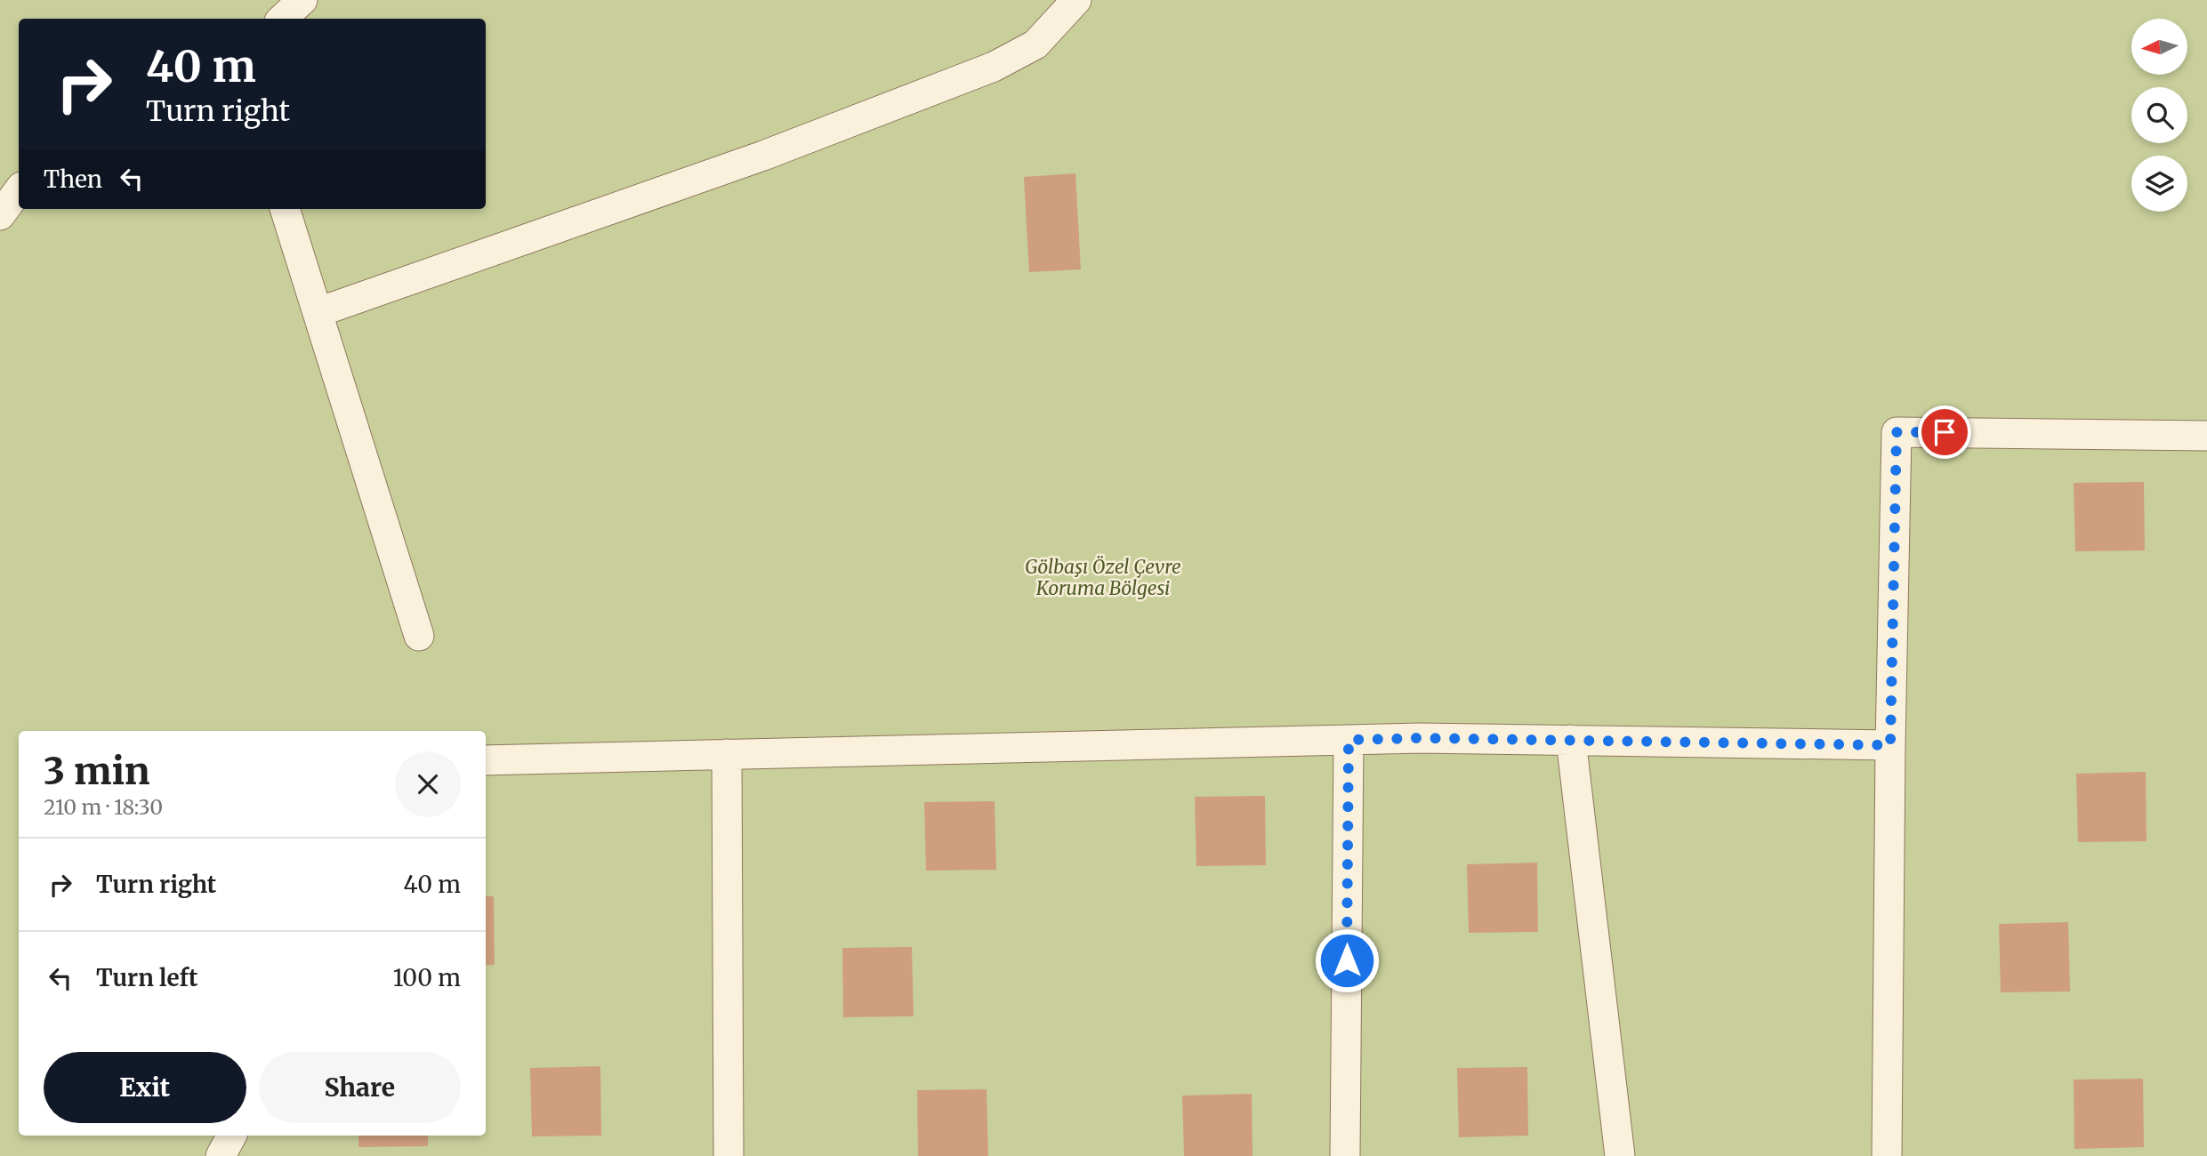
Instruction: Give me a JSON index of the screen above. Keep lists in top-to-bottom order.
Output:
{
  "parks": ["Gölbaşı Özel Çevre Koruma Bölgesi"],
  "north": "left",
  "page": {
    "turn": ["40 m", "Turn right"],
    "then": "Then",
    "heading": ["3 min", "210 m · 18:30"],
    "list": [
      {
        "name": "Turn right",
        "value": "40 m"
      },
      {
        "name": "Turn left",
        "value": "100 m"
      }
    ],
    "buttons": ["Exit", "Share"]
  }
}
